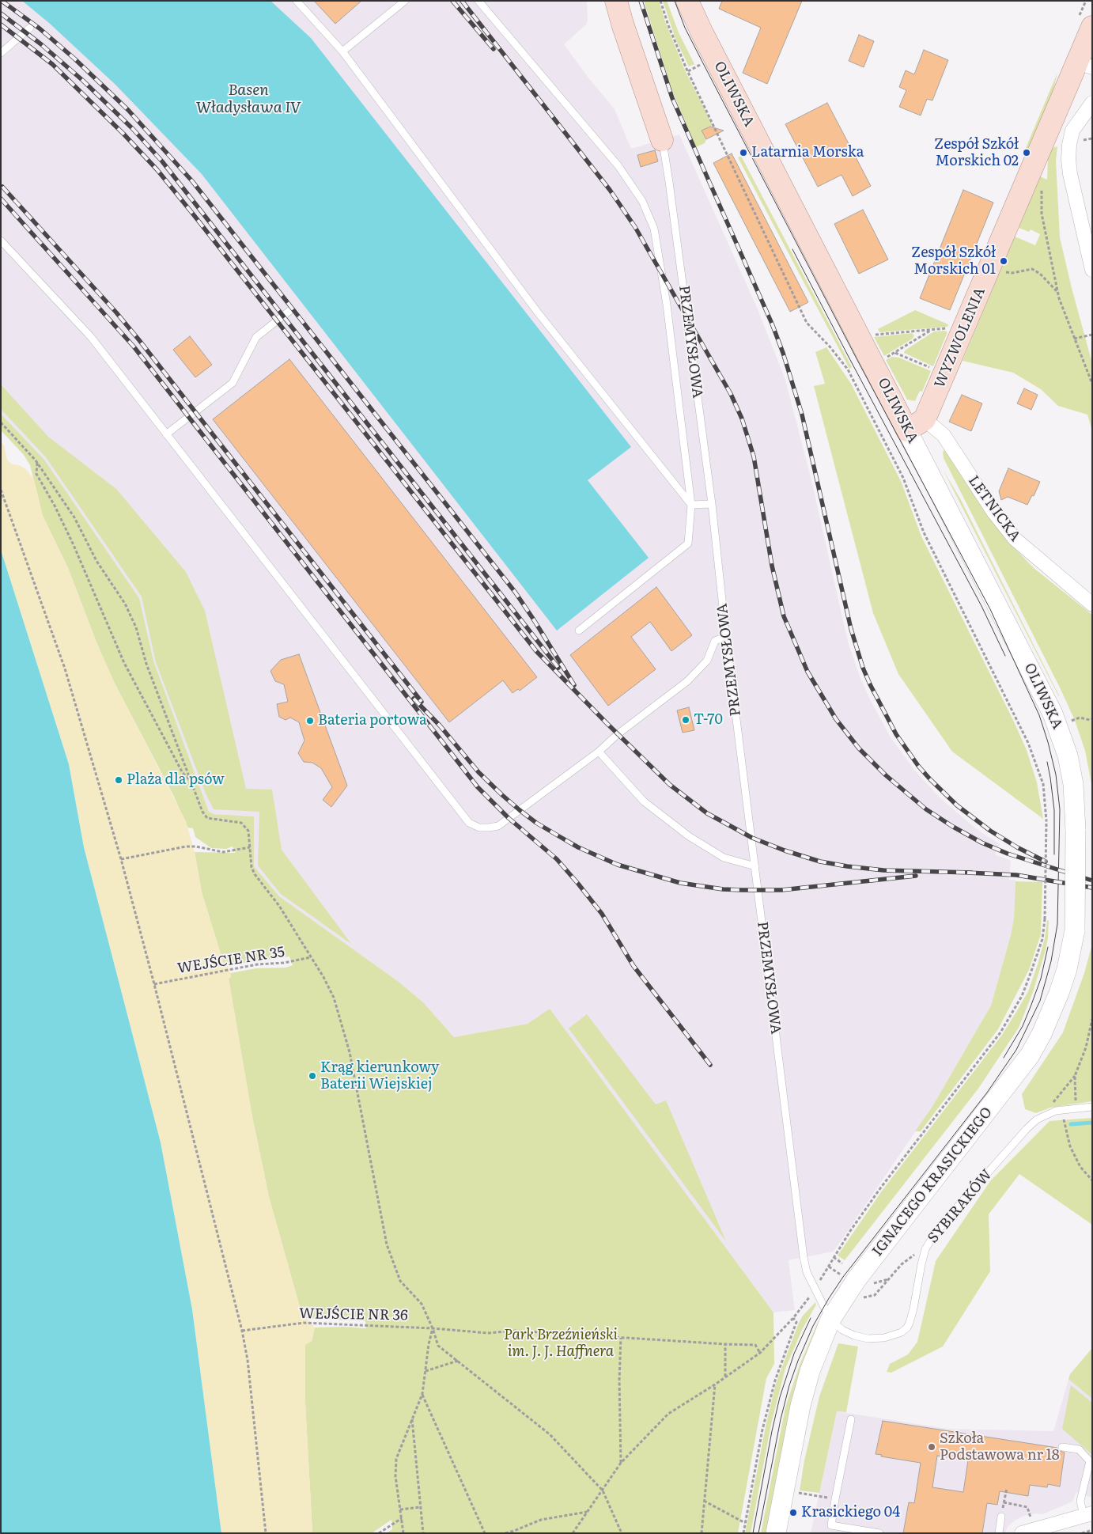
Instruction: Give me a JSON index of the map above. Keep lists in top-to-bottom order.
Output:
{
  "streets": {
    "main road": ["OLIWSKA", "WYZWOLENIA", "PRZEMYSŁOWA"],
    "street": ["LETNICKA", "IGNACEGO KRASICKIEGO"],
    "lane": ["SYBIRAKÓW"],
    "path": ["WEJŚCIE NR 35", "WEJŚCIE NR 36"]
  },
  "crossings": [
    ["OLIWSKA", "WYZWOLENIA"],
    ["OLIWSKA", "LETNICKA"],
    ["OLIWSKA", "IGNACEGO KRASICKIEGO"],
    ["WYZWOLENIA", "LETNICKA"],
    ["PRZEMYSŁOWA", "IGNACEGO KRASICKIEGO"],
    ["PRZEMYSŁOWA", "SYBIRAKÓW"],
    ["IGNACEGO KRASICKIEGO", "SYBIRAKÓW"]
  ],
  "water": ["Basen Władysława IV"],
  "parks": ["Park Brzeźnieński im. J. J. Haffnera"],
  "places": [
    "Latarnia Morska",
    "Zespół Szkół Morskich 02",
    "Zespół Szkół Morskich 01",
    "T-70",
    "Bateria portowa",
    "Plaża dla psów",
    "Krąg kierunkowy Baterii Wiejskiej",
    "Szkoła Podstawowa nr 18",
    "Krasickiego 04"
  ]
}
